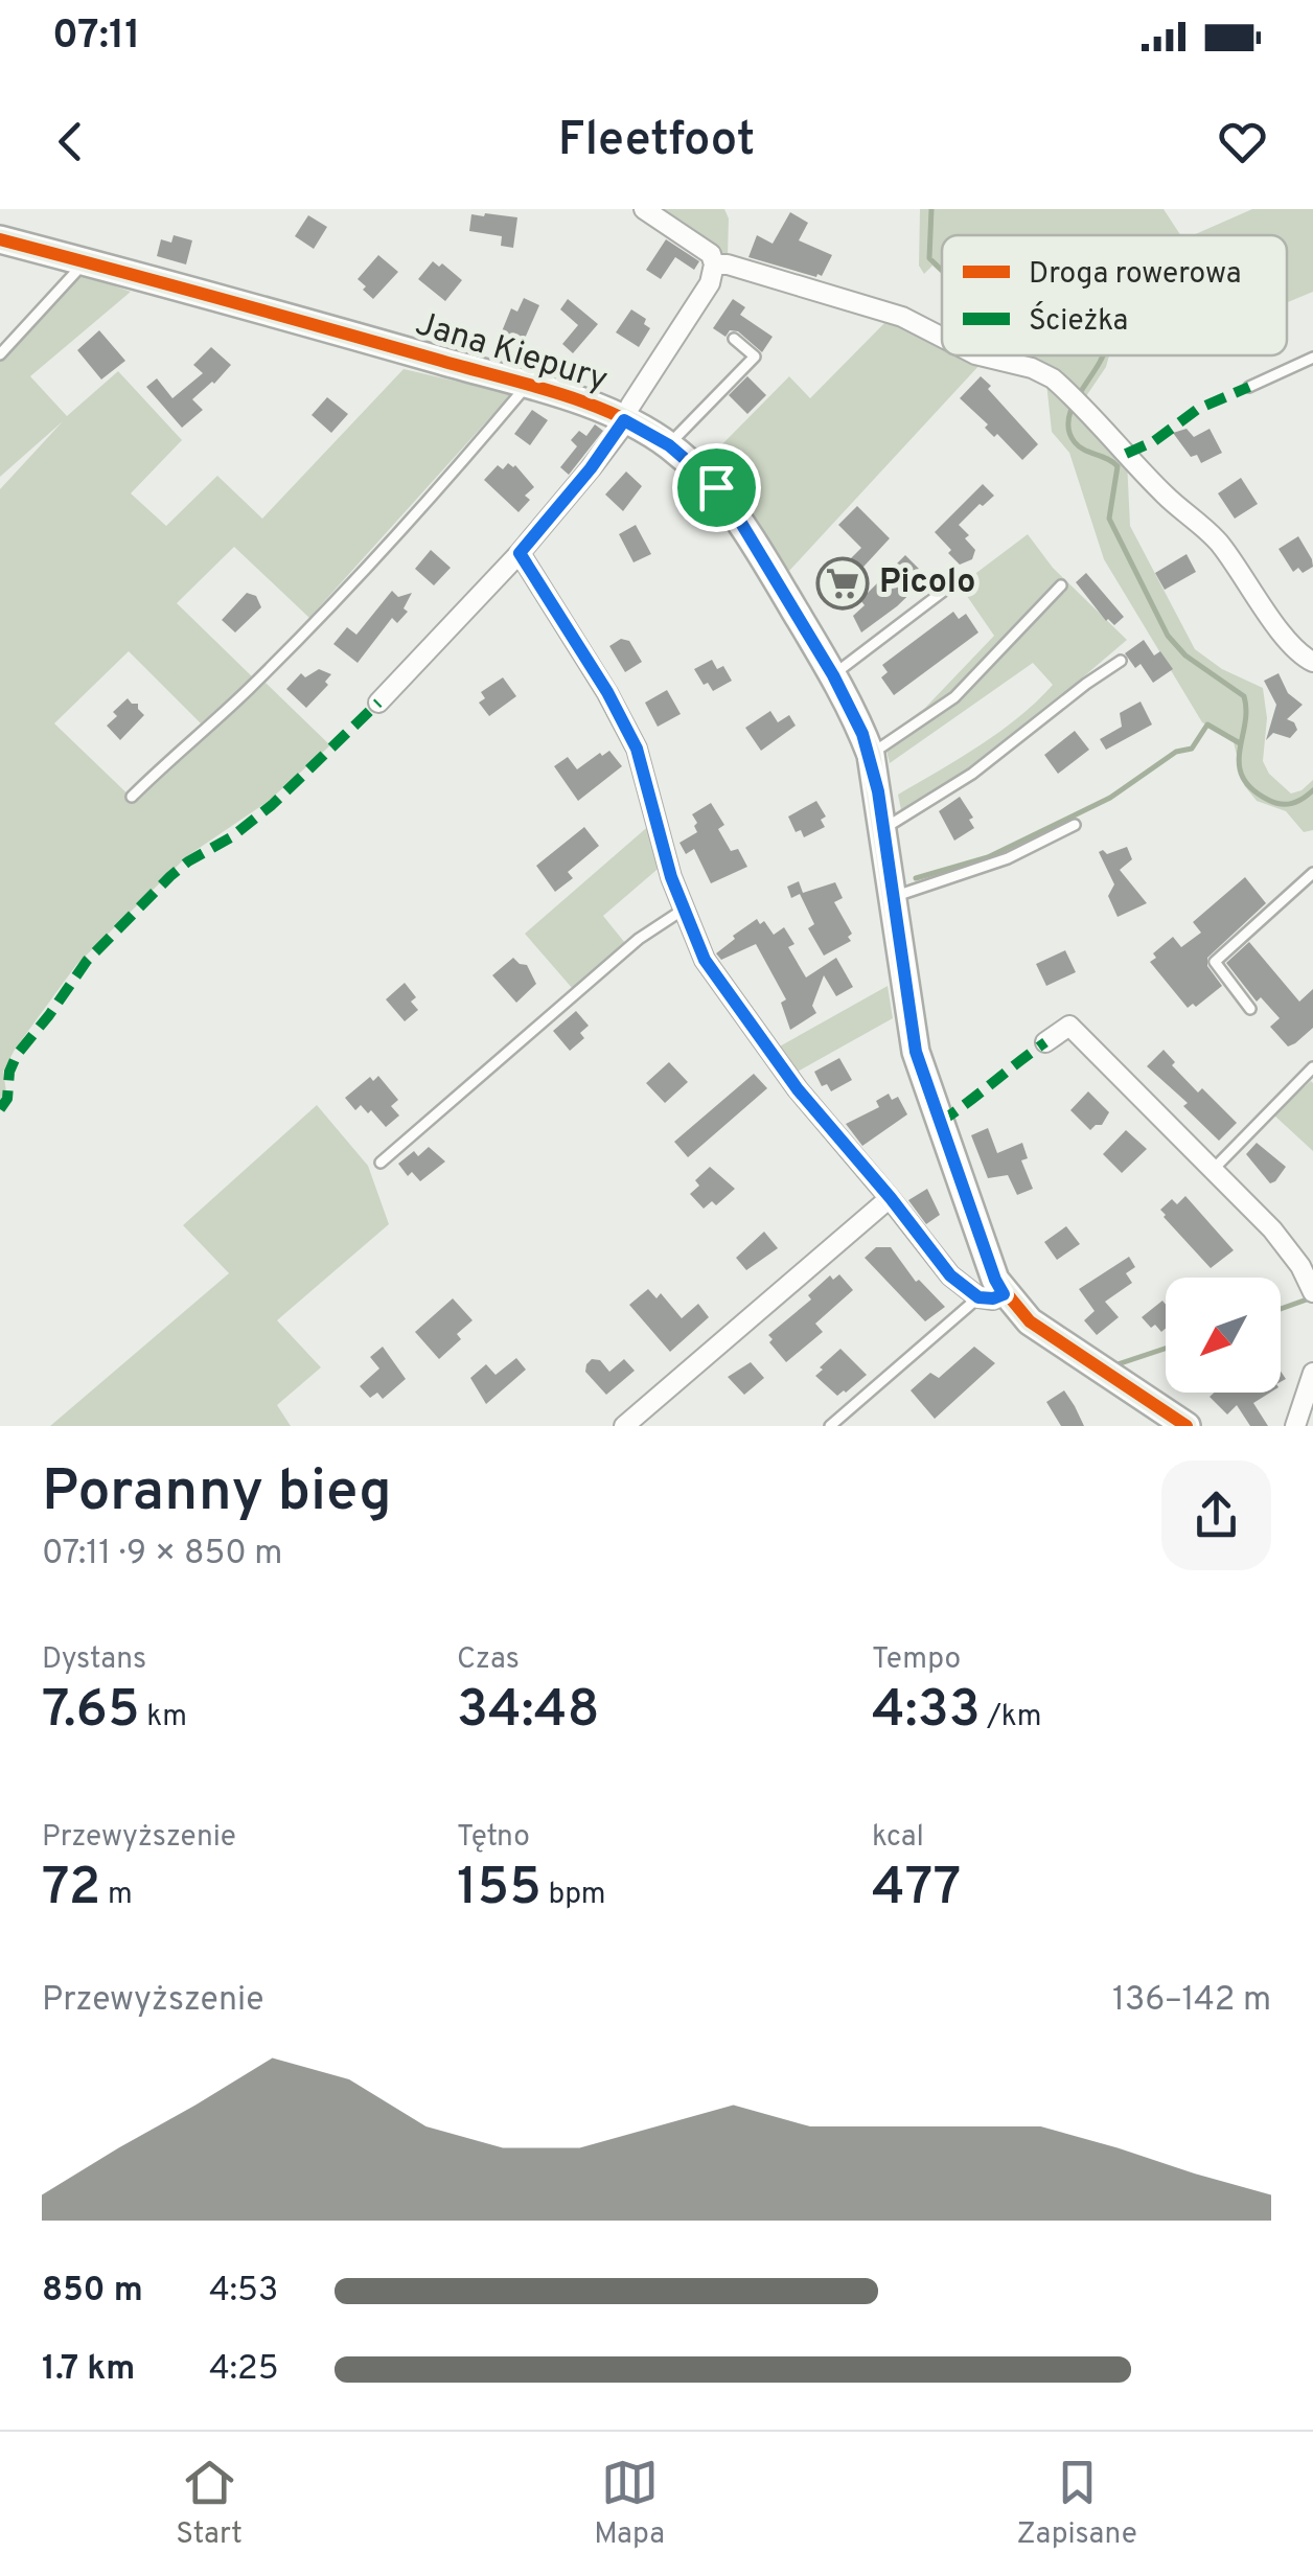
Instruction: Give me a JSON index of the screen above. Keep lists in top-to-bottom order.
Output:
{
  "streets": {
    "street": ["Jana Kiepury"]
  },
  "places": {
    "supermarket": ["Picolo"]
  },
  "legend": ["Droga rowerowa", "Ścieżka"],
  "north": "bottom left",
  "page": {
    "status": "07:11",
    "header": "Fleetfoot",
    "heading": ["Poranny bieg", "07:11 · 9 × 850 m"],
    "stats": [
      ["Dystans", "7.65 km"],
      ["Czas", "34:48"],
      ["Tempo", "4:33 /km"],
      ["Przewyższenie", "72 m"],
      ["Tętno", "155 bpm"],
      ["kcal", "477"]
    ],
    "chart": ["Przewyższenie", "136–142 m"],
    "list": [
      {
        "name": "850 m",
        "note": "4:53"
      },
      {
        "name": "1.7 km",
        "note": "4:25"
      }
    ],
    "tabs": ["Start", "Mapa", "Zapisane"]
  }
}
